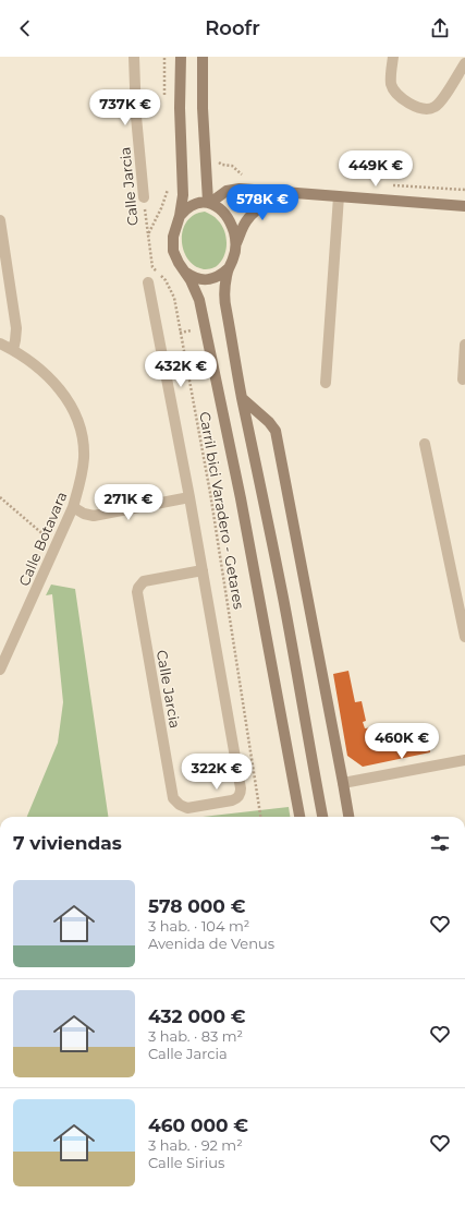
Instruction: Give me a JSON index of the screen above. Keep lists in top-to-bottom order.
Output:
{
  "streets": {
    "street": ["Calle Jarcia", "Calle Botavara"],
    "path": ["Carril bici Varadero - Getares"]
  },
  "crossings": [
    ["Calle Jarcia", "Carril bici Varadero - Getares"]
  ],
  "page": {
    "header": "Roofr",
    "price": [
      "737K €",
      "449K €",
      "578K €",
      "432K €",
      "271K €",
      "460K €",
      "322K €"
    ],
    "heading": "7 viviendas",
    "list": [
      {
        "name": "578 000 €",
        "note": "3 hab. · 104 m² · Avenida de Venus"
      },
      {
        "name": "432 000 €",
        "note": "3 hab. · 83 m² · Calle Jarcia"
      },
      {
        "name": "460 000 €",
        "note": "3 hab. · 92 m² · Calle Sirius"
      }
    ]
  }
}
